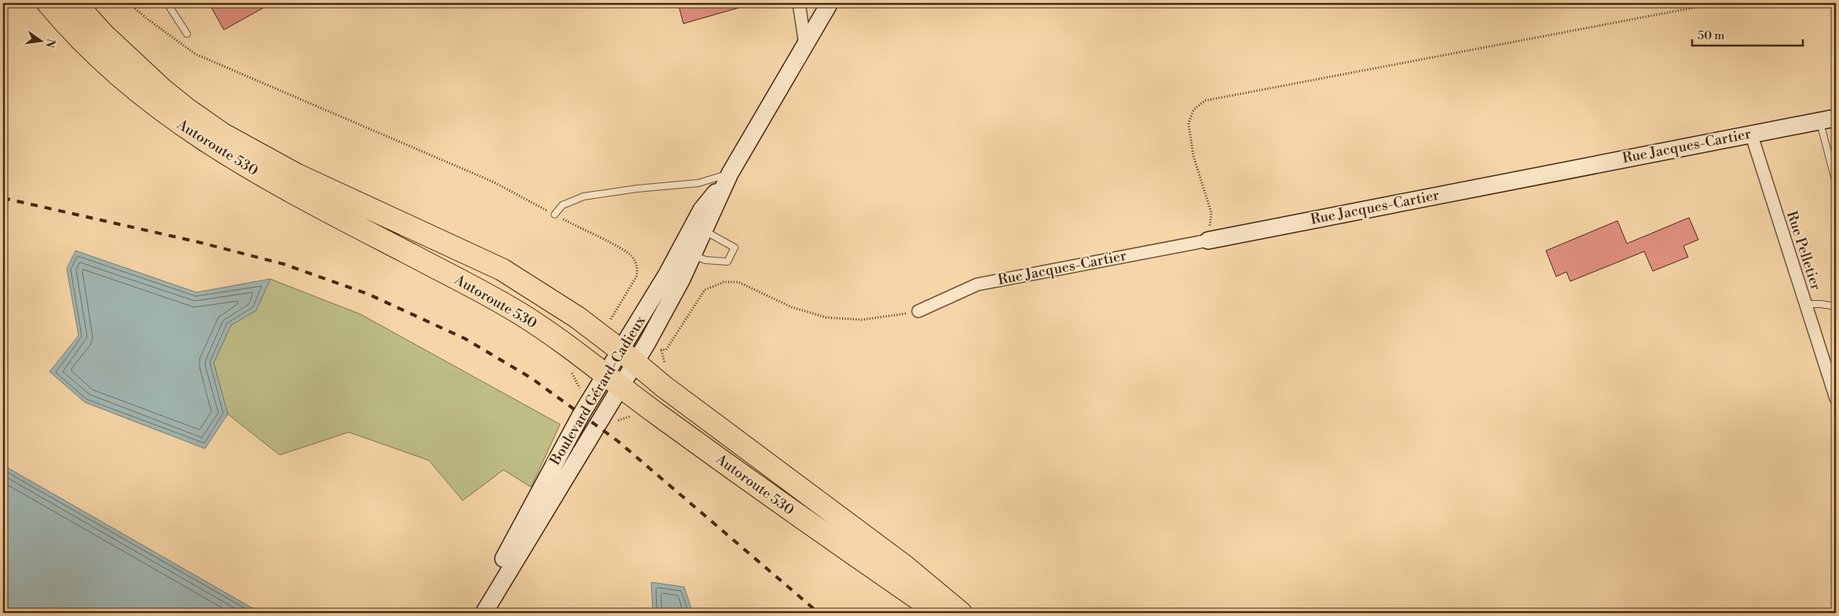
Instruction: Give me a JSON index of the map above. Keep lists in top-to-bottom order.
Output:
{
  "streets": {
    "highway": ["Autoroute 530"],
    "main road": ["Rue Jacques-Cartier", "Boulevard Gérard-Cadieux"],
    "street": ["Rue Pelletier"]
  },
  "crossings": [
    ["Rue Jacques-Cartier", "Rue Pelletier"],
    ["Autoroute 530", "Boulevard Gérard-Cadieux"]
  ],
  "scale_bar": "50 m",
  "north": "right"
}
